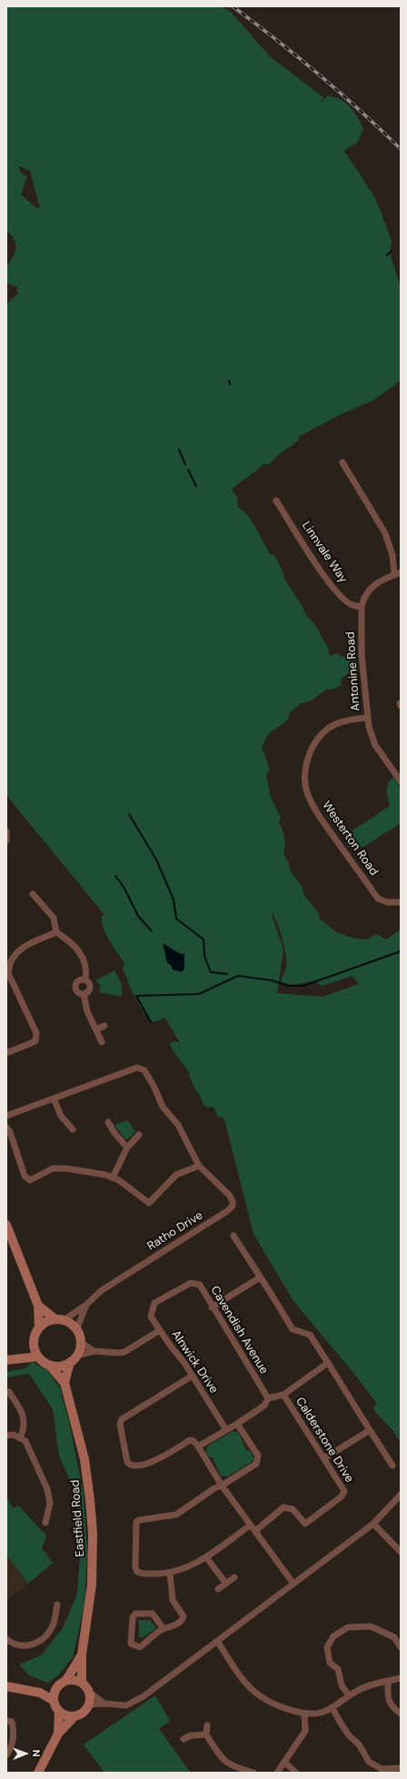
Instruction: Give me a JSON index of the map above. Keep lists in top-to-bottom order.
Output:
{
  "streets": {
    "street": [
      "Linnvale Way",
      "Antonine Road",
      "Westerton Road",
      "Ratho Drive",
      "Cavendish Avenue",
      "Alnwick Drive",
      "Calderstone Drive",
      "Eastfield Road"
    ]
  },
  "crossings": [
    ["Linnvale Way", "Antonine Road"],
    ["Antonine Road", "Westerton Road"],
    ["Ratho Drive", "Eastfield Road"],
    ["Cavendish Avenue", "Alnwick Drive"]
  ],
  "north": "right"
}
